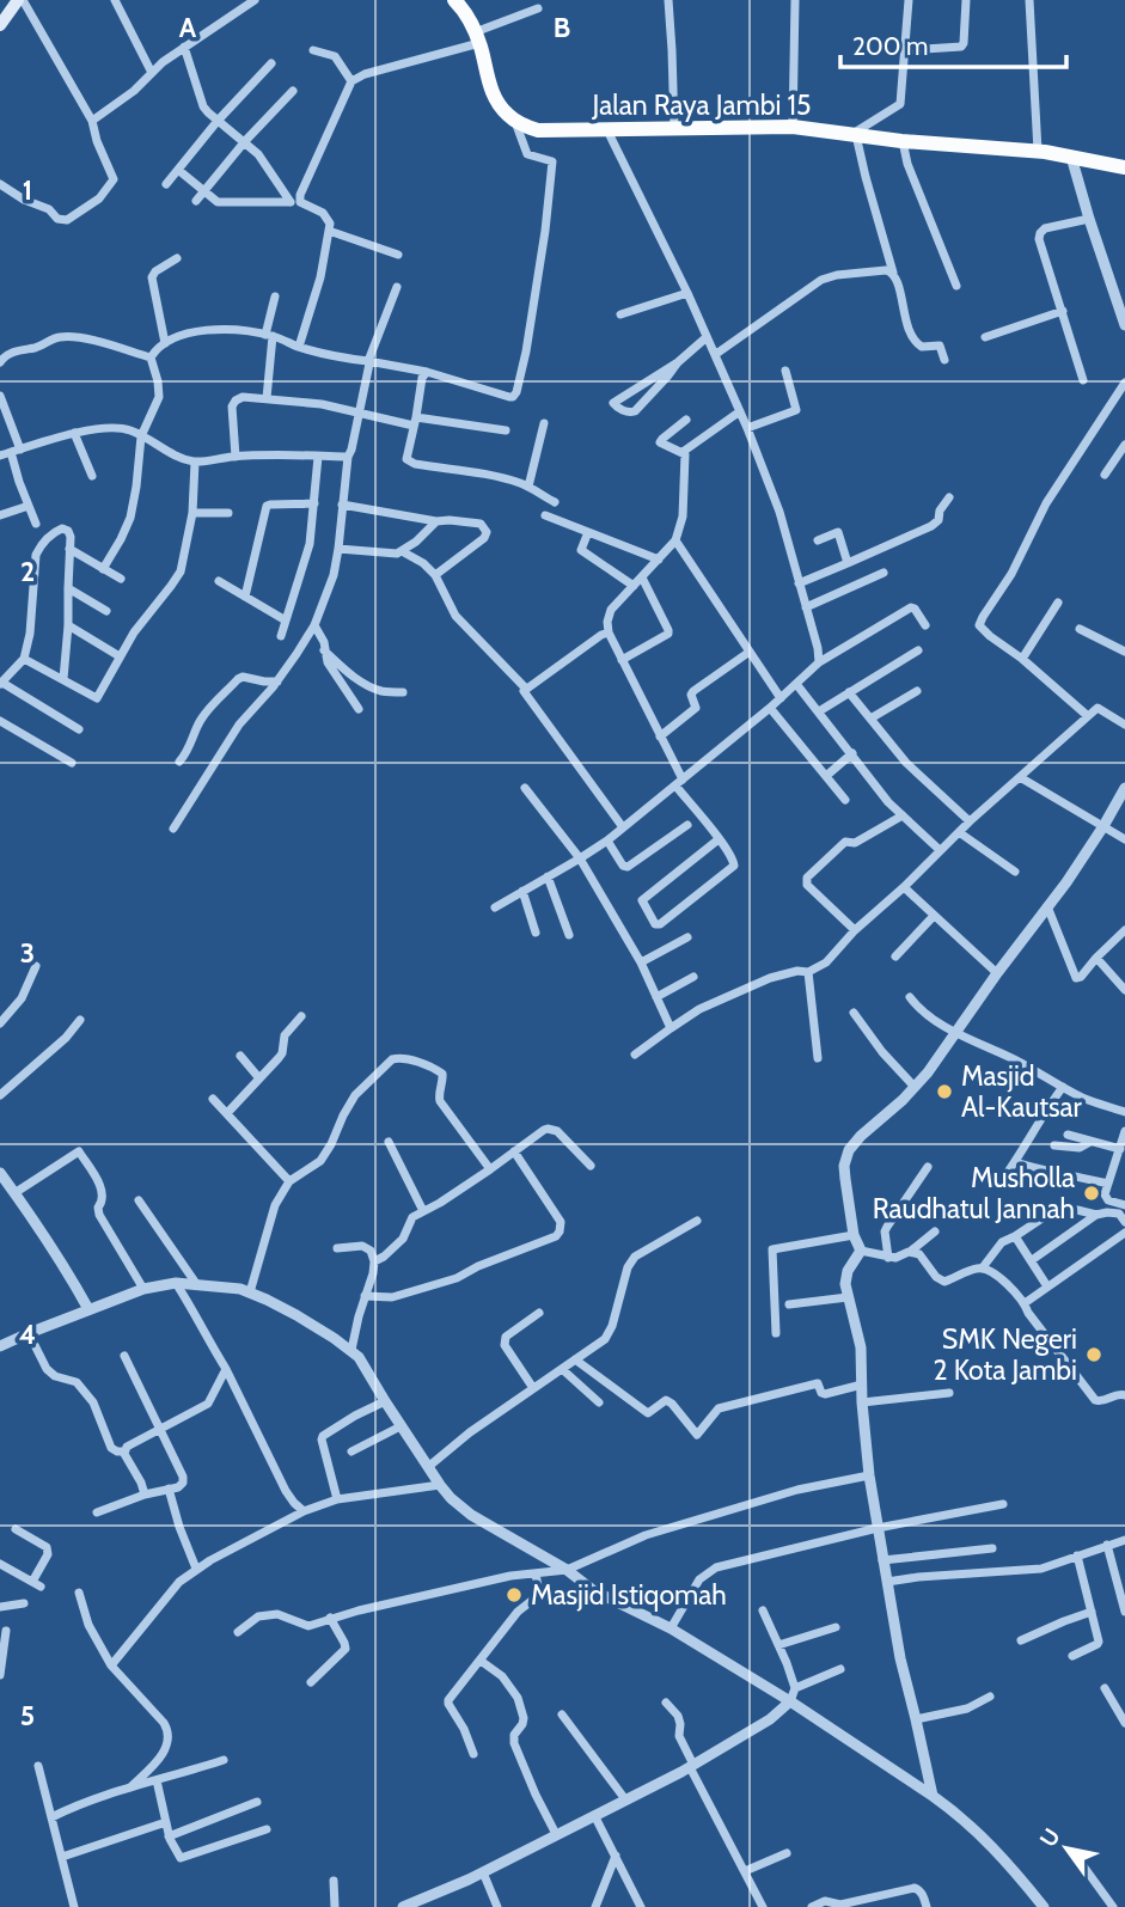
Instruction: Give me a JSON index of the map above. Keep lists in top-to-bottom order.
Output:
{
  "streets": {
    "highway": ["Jalan Raya Jambi 15"]
  },
  "places": [
    "Masjid Al-Kautsar",
    "Musholla Raudhatul Jannah",
    "SMK Negeri 2 Kota Jambi",
    "Masjid Istiqomah"
  ],
  "scale_bar": "200 m",
  "north": "top left",
  "grid": {
    "columns": ["A", "B"],
    "rows": [
      "1",
      "2",
      "3",
      "4",
      "5"
    ]
  }
}
